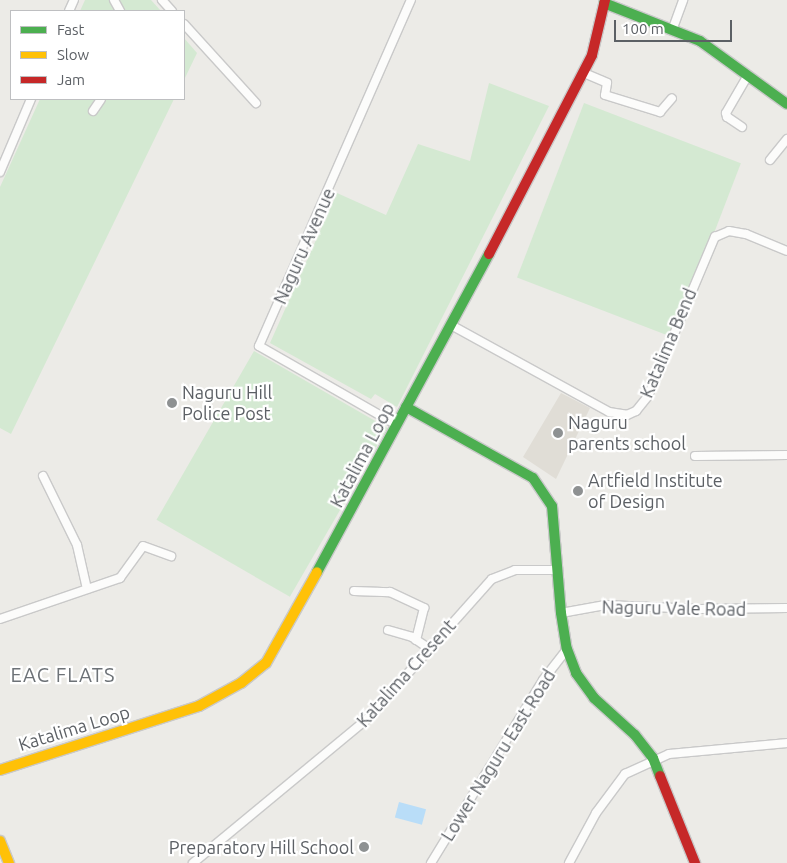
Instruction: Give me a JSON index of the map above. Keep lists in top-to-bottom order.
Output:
{
  "streets": {
    "street": [
      "Naguru Avenue",
      "Katalima Bend",
      "Katalima Loop",
      "Naguru Vale Road",
      "Katalima Cresent",
      "Lower Naguru East Road"
    ]
  },
  "crossings": [
    ["Naguru Avenue", "Katalima Loop"],
    ["Katalima Bend", "Katalima Loop"]
  ],
  "districts": ["EAC FLATS"],
  "places": [
    "Naguru Hill Police Post",
    "Naguru parents school",
    "Artfield Institute of Design",
    "Preparatory Hill School"
  ],
  "legend": ["Fast", "Slow", "Jam"],
  "scale_bar": "100 m"
}
